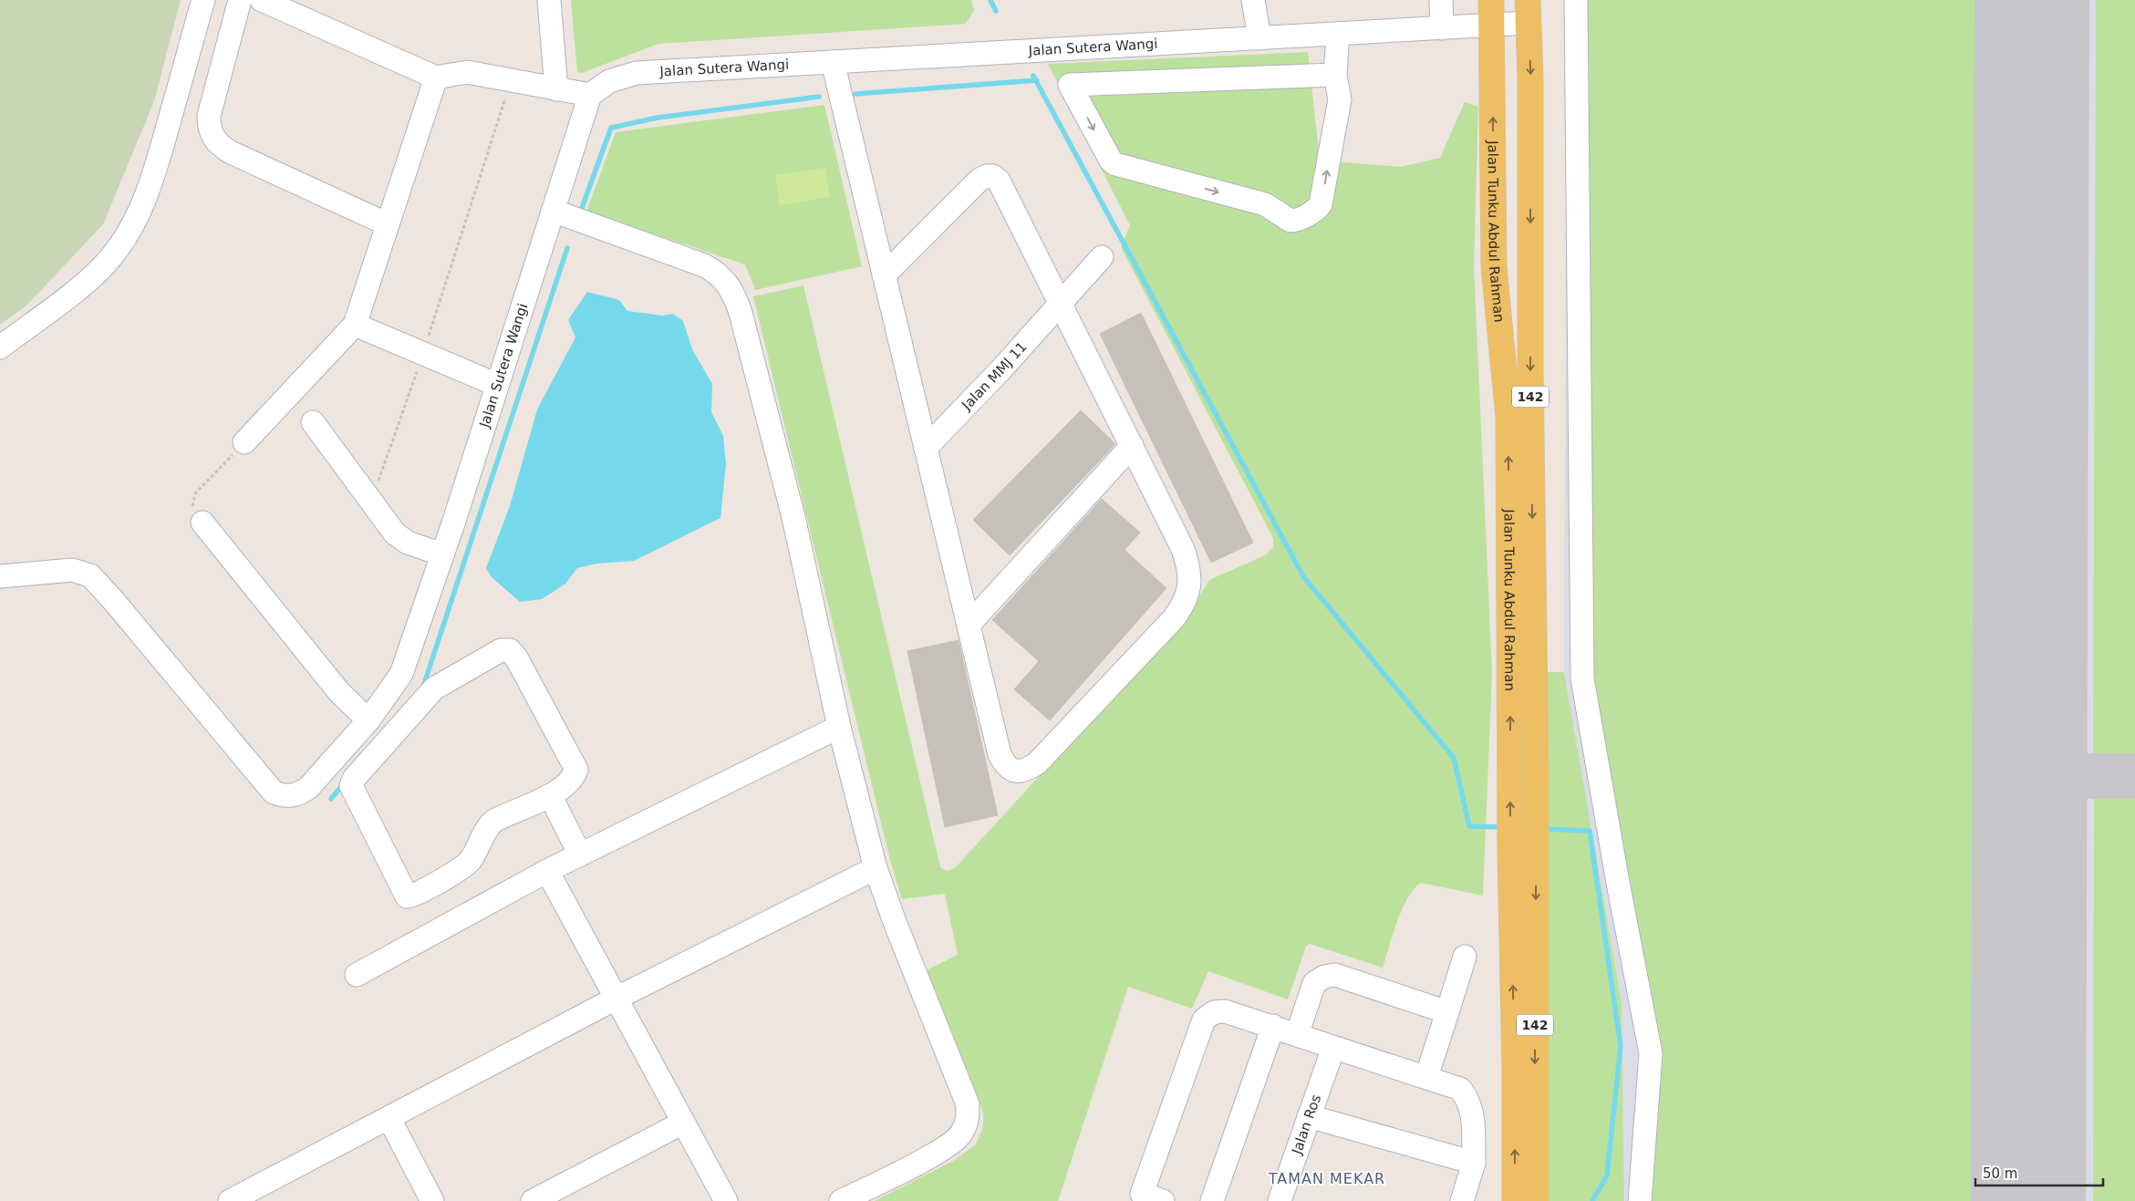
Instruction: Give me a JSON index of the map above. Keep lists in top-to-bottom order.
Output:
{
  "streets": {
    "main road": ["Jalan Tunku Abdul Rahman", "142"],
    "street": ["Jalan Sutera Wangi", "Jalan MMJ 11", "Jalan Ros"]
  },
  "crossings": [
    ["Jalan Sutera Wangi", "Jalan Tunku Abdul Rahman"]
  ],
  "districts": ["TAMAN MEKAR"],
  "scale_bar": "50 m"
}
